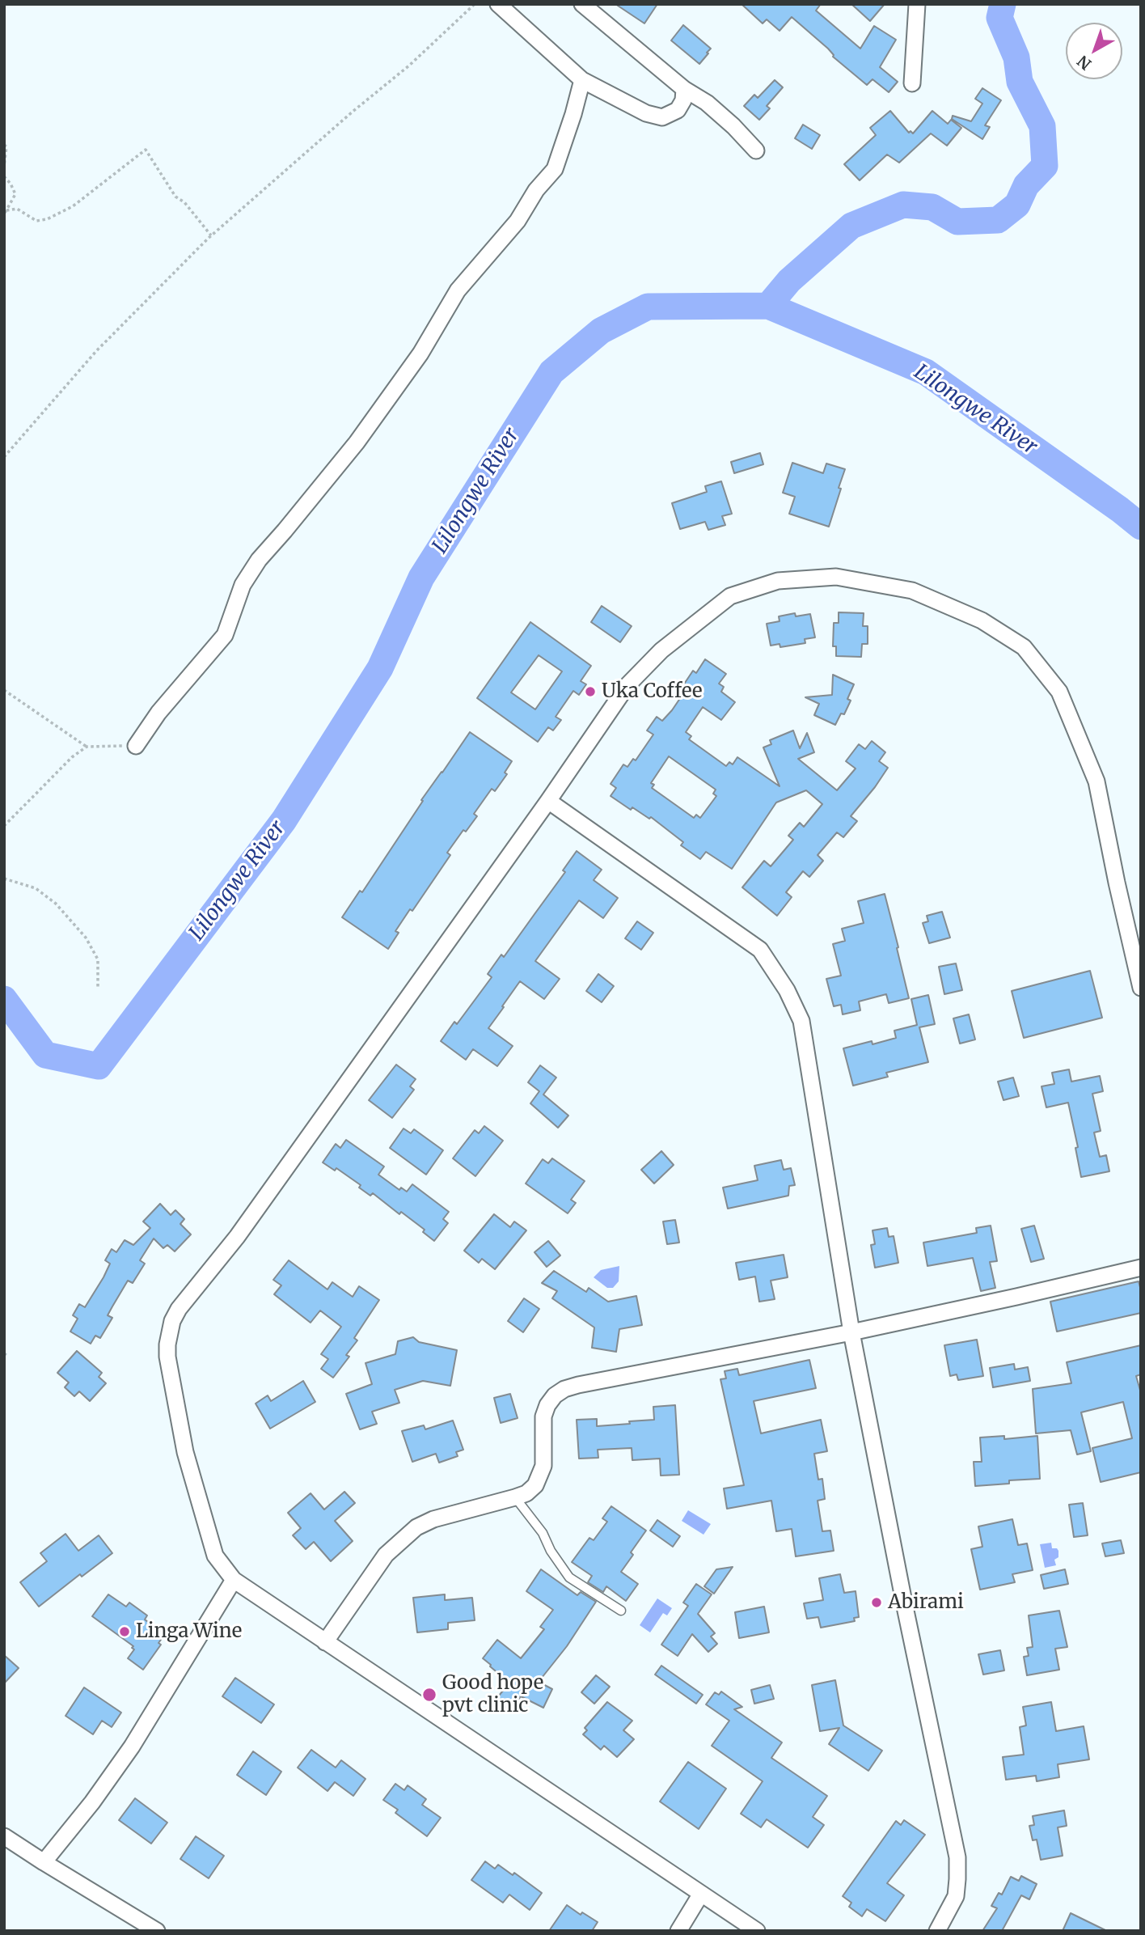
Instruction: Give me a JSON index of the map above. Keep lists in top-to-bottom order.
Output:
{
  "water": ["Lilongwe River"],
  "places": [
    "Uka Coffee",
    "Abirami",
    "Linga Wine",
    "Good hope pvt clinic"
  ],
  "north": "bottom left"
}
